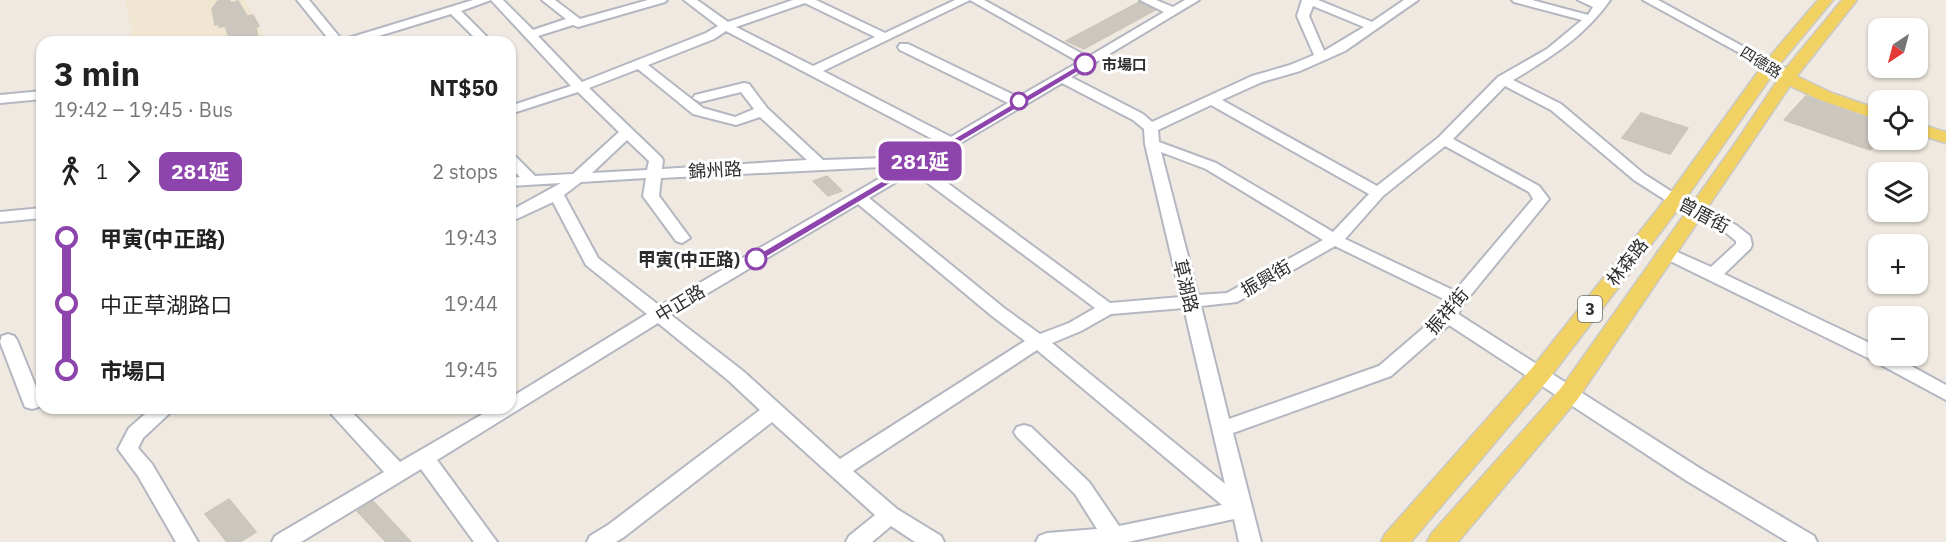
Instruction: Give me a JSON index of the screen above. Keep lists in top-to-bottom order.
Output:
{
  "streets": {
    "main road": ["四德路", "林森路", "3"],
    "street": [
      "錦州路",
      "曾厝街",
      "振興街",
      "草湖路",
      "中正路",
      "振祥街"
    ]
  },
  "crossings": [
    ["四德路", "林森路"],
    ["錦州路", "中正路"],
    ["曾厝街", "林森路"],
    ["曾厝街", "振興街"],
    ["振興街", "草湖路"],
    ["振興街", "振祥街"],
    ["草湖路", "振祥街"]
  ],
  "places": ["市場口", "甲寅(中正路)"],
  "lines": ["bus line 281延"],
  "north": "bottom left",
  "page": {
    "on_map": "281延",
    "map_buttons": ["+", "−"],
    "heading": ["3 min", "19:42 – 19:45 · Bus", "NT$50"],
    "legs": ["1", "281延", "2 stops"],
    "list": [
      {
        "name": "甲寅(中正路)",
        "value": "19:43"
      },
      {
        "name": "中正草湖路口",
        "value": "19:44"
      },
      {
        "name": "市場口",
        "value": "19:45"
      }
    ]
  }
}
